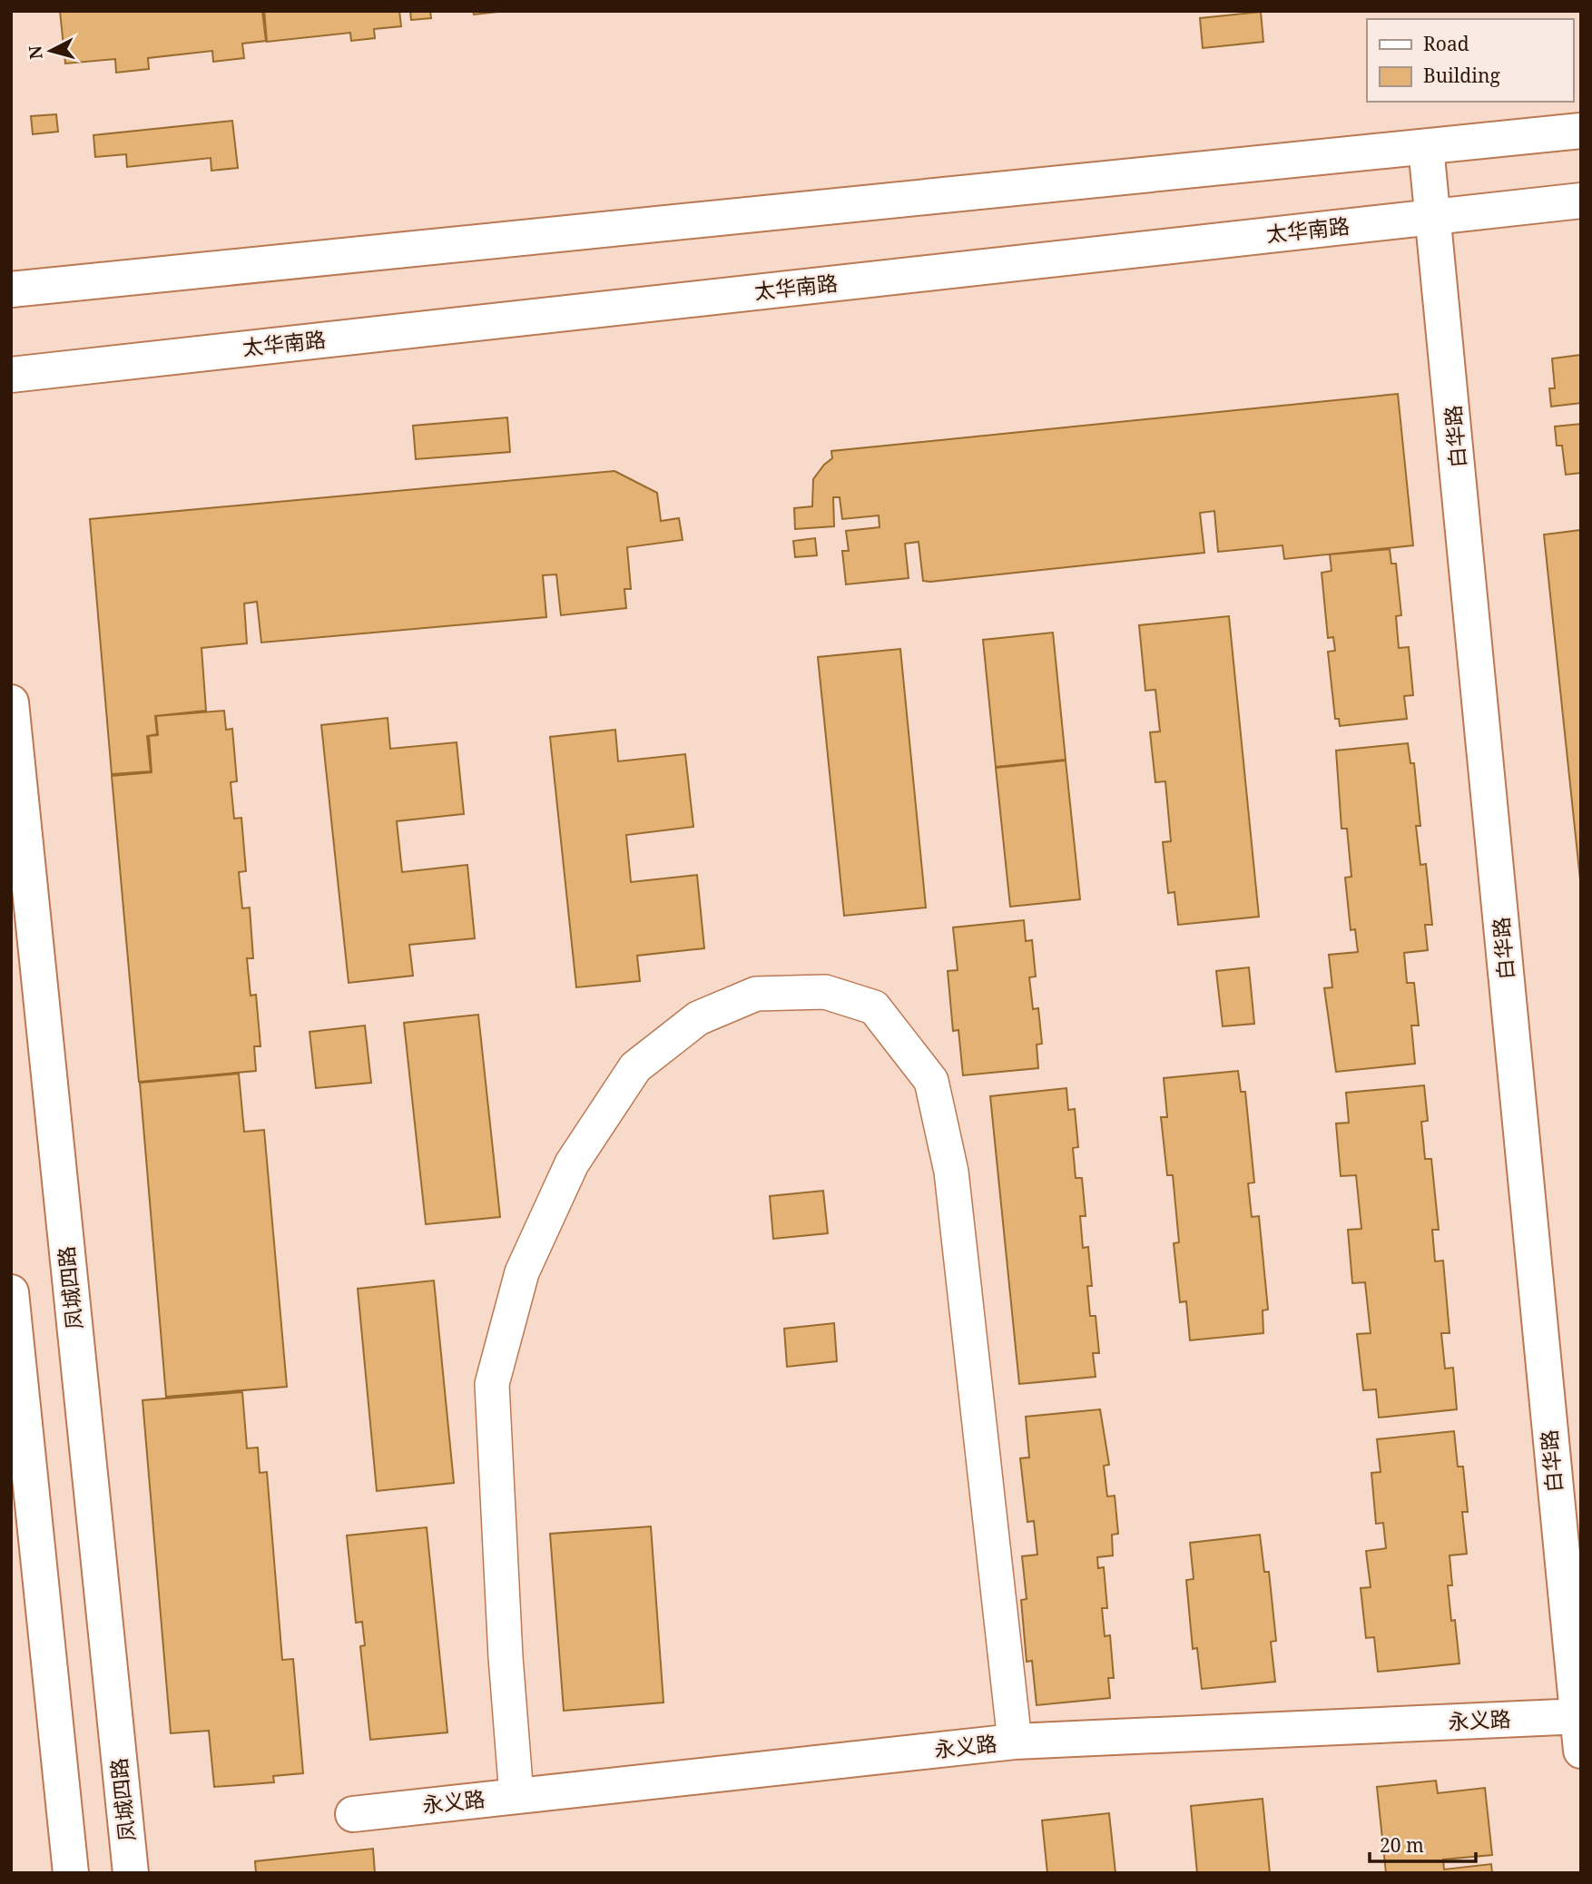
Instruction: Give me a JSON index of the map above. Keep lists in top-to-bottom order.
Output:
{
  "streets": {
    "street": [
      "太华南路",
      "白华路",
      "凤城四路",
      "永义路"
    ]
  },
  "crossings": [
    ["太华南路", "白华路"],
    ["白华路", "永义路"]
  ],
  "legend": ["Road", "Building"],
  "scale_bar": "20 m",
  "north": "left"
}
